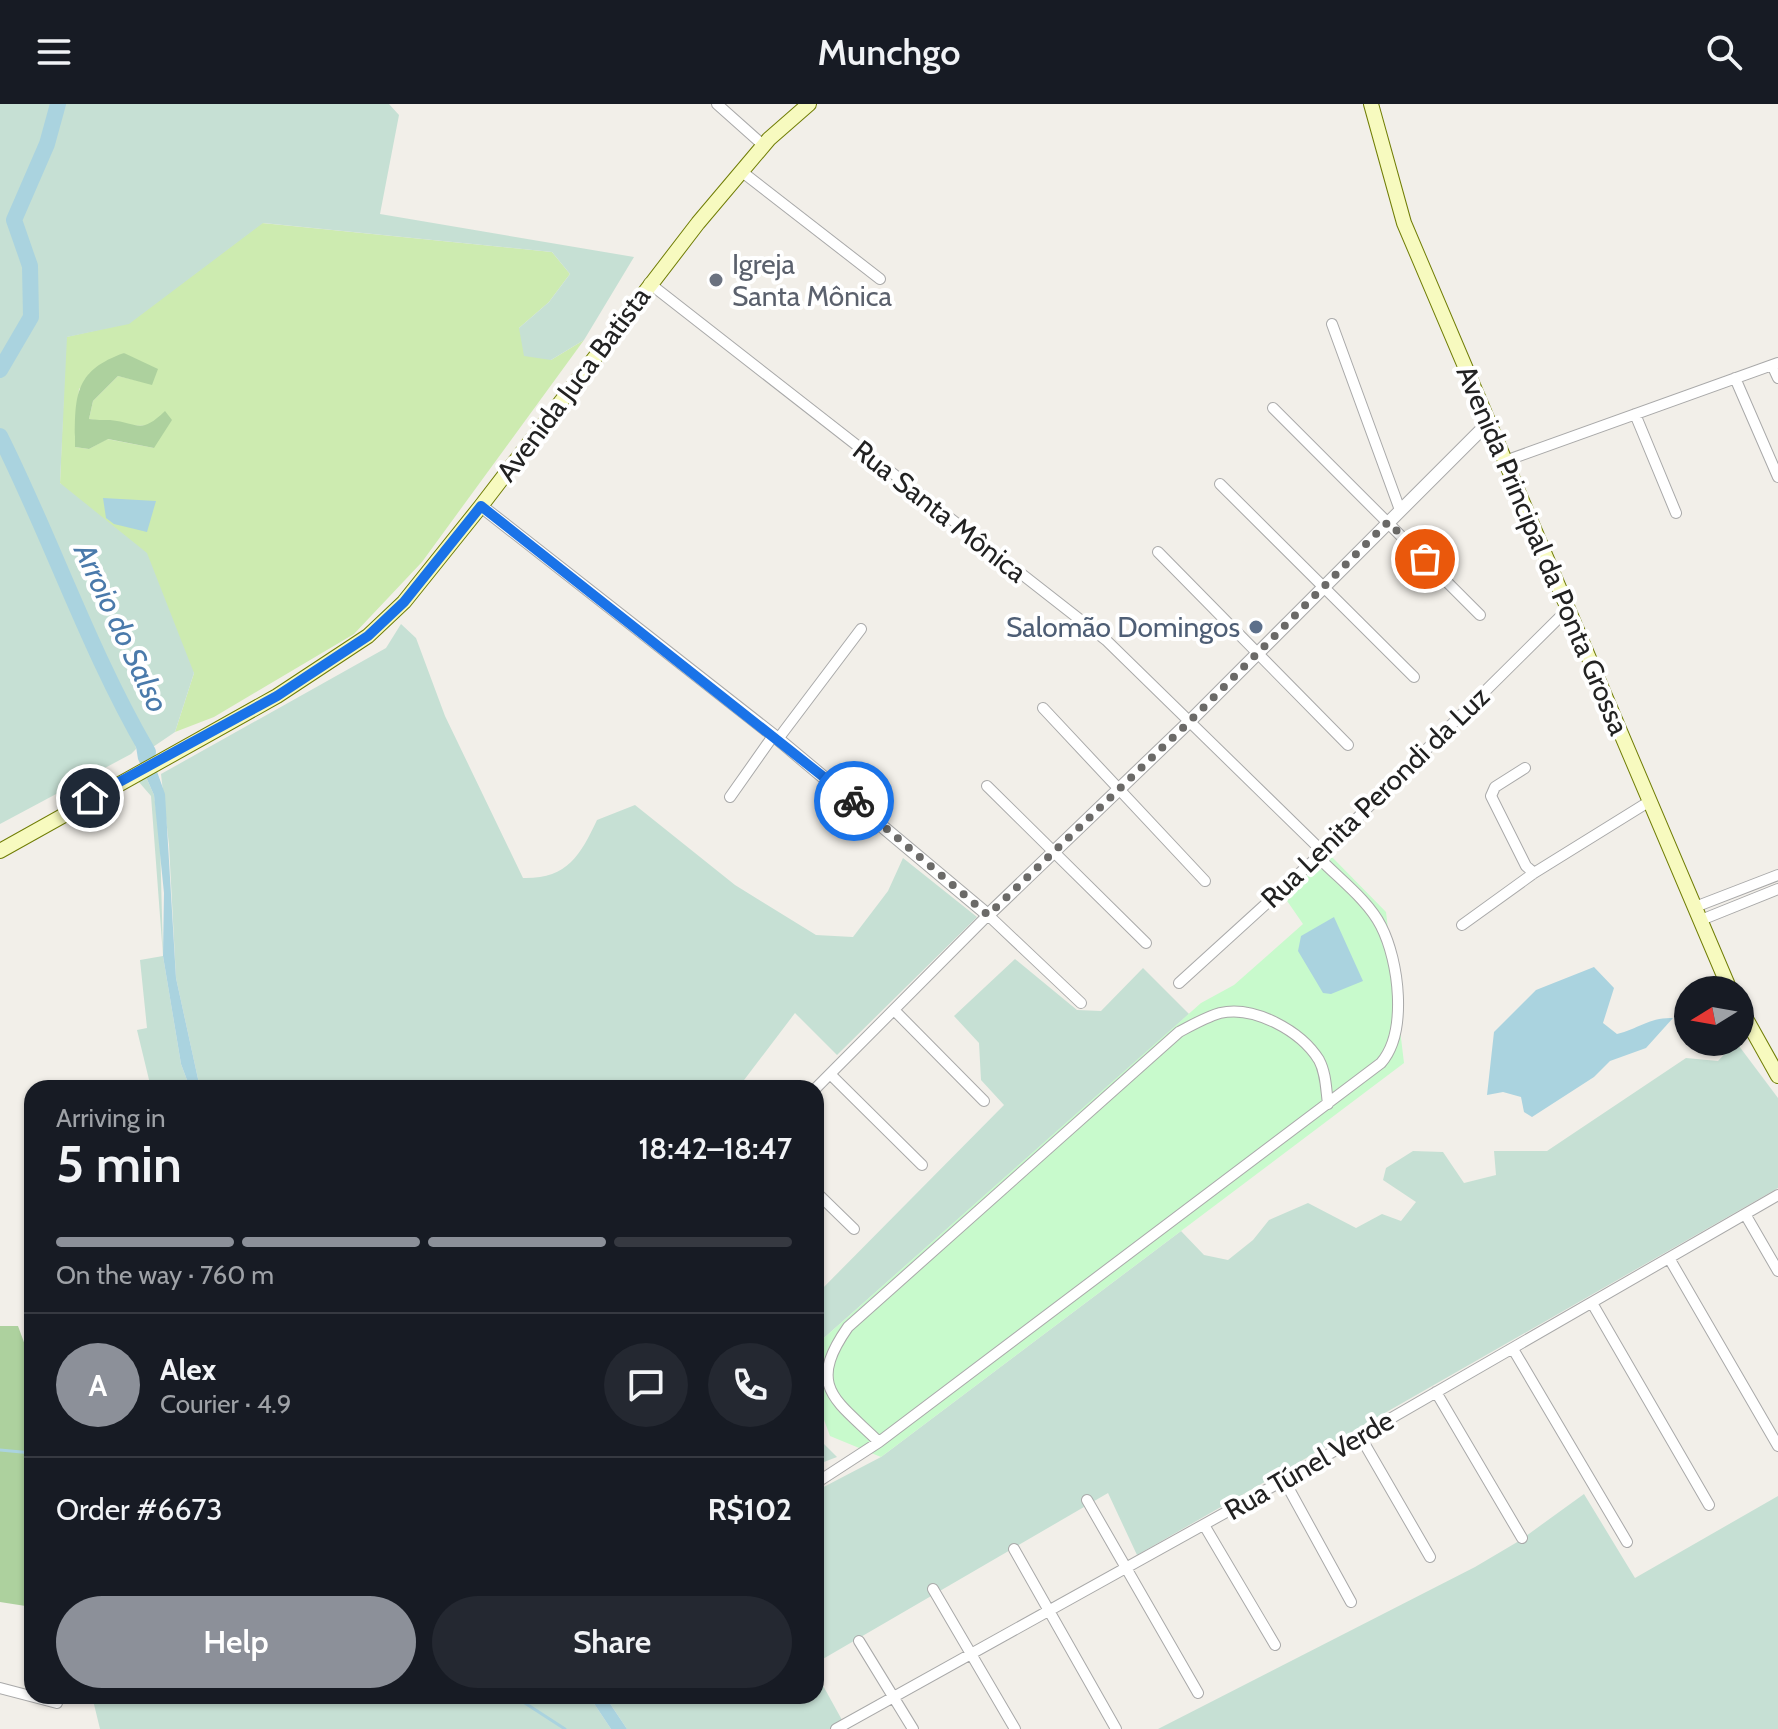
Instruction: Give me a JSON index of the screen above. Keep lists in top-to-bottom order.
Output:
{
  "streets": {
    "main road": ["Avenida Juca Batista", "Avenida Principal da Ponta Grossa"],
    "street": ["Rua Santa Mônica", "Rua Lenita Perondi da Luz", "Rua Túnel Verde"]
  },
  "crossings": [
    ["Avenida Juca Batista", "Rua Santa Mônica"],
    ["Rua Santa Mônica", "Rua Lenita Perondi da Luz"],
    ["Avenida Principal da Ponta Grossa", "Rua Lenita Perondi da Luz"]
  ],
  "water": ["Arroio do Salso"],
  "places": ["Igreja Santa Mônica", "Salomão Domingos"],
  "north": "left",
  "page": {
    "header": "Munchgo",
    "heading": ["5 min", "Arriving in", "18:42–18:47"],
    "panel": [
      "Alex",
      "Courier · 4.9",
      "Order #6673",
      "R$102"
    ],
    "bar": "On the way · 760 m",
    "round": "A",
    "buttons": ["Help", "Share"]
  }
}
